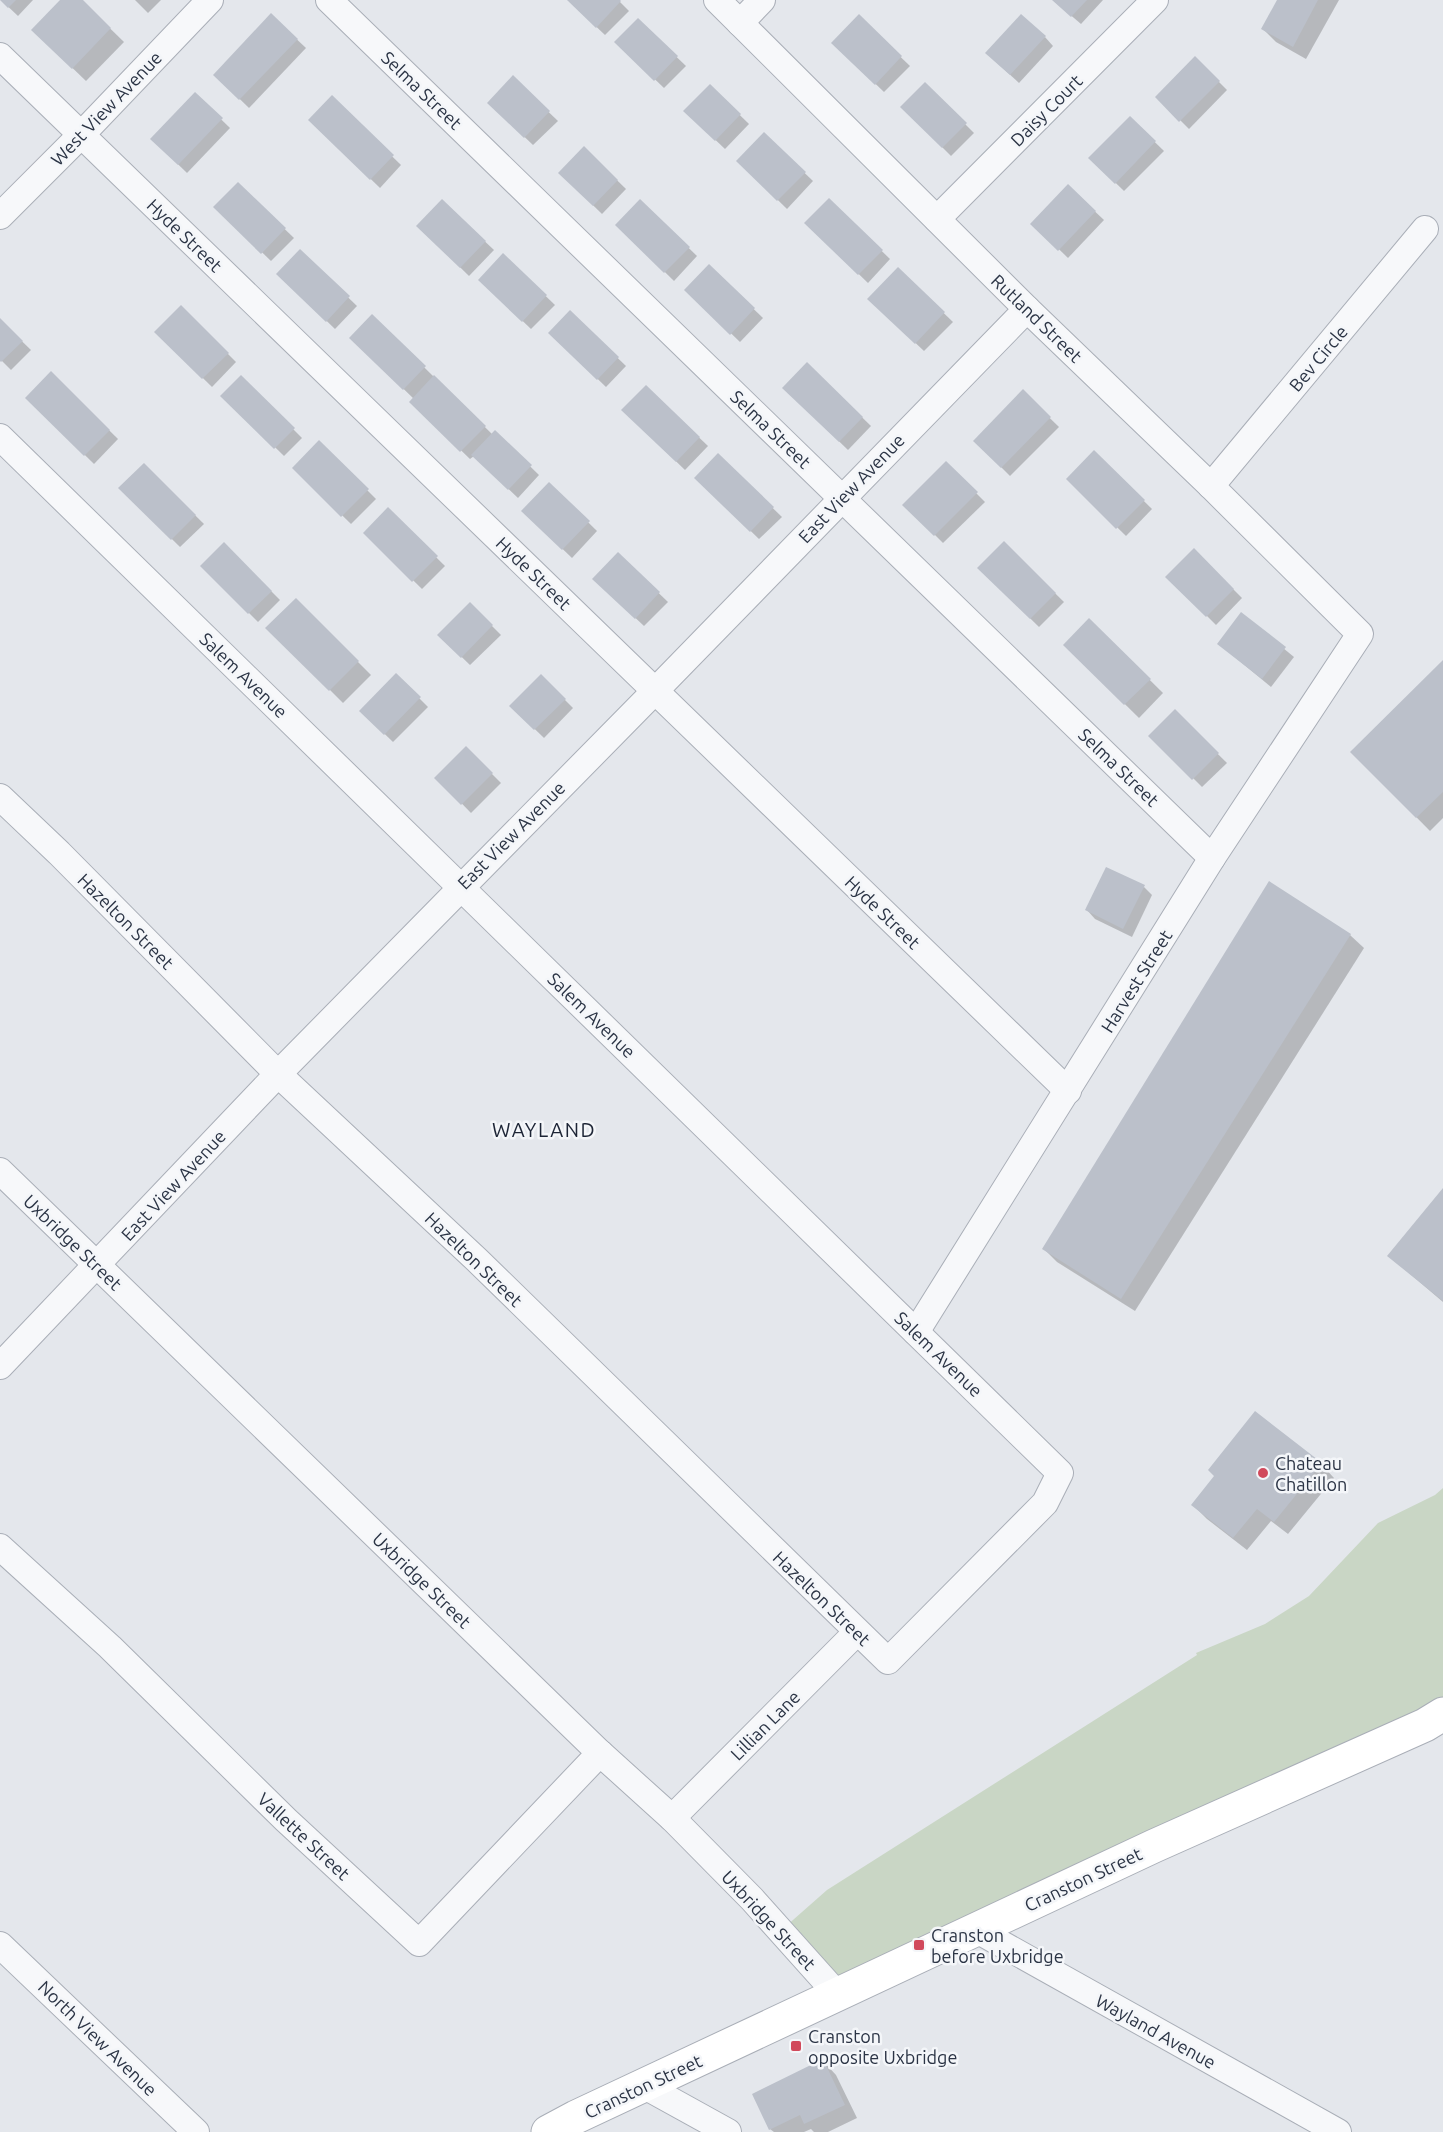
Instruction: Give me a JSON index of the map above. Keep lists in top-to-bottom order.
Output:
{
  "streets": {
    "main road": ["Cranston Street"],
    "street": [
      "Selma Street",
      "West View Avenue",
      "Daisy Court",
      "Hyde Street",
      "Rutland Street",
      "Bev Circle",
      "East View Avenue",
      "Salem Avenue",
      "Hazelton Street",
      "Harvest Street",
      "Uxbridge Street",
      "Lillian Lane",
      "Vallette Street",
      "Wayland Avenue",
      "North View Avenue"
    ]
  },
  "crossings": [
    ["Selma Street", "East View Avenue"],
    ["Selma Street", "Harvest Street"],
    ["West View Avenue", "Hyde Street"],
    ["Daisy Court", "Rutland Street"],
    ["Hyde Street", "East View Avenue"],
    ["Hyde Street", "Harvest Street"],
    ["Rutland Street", "Bev Circle"],
    ["Rutland Street", "East View Avenue"],
    ["Rutland Street", "Harvest Street"],
    ["East View Avenue", "Salem Avenue"],
    ["East View Avenue", "Hazelton Street"],
    ["East View Avenue", "Uxbridge Street"],
    ["Salem Avenue", "Hazelton Street"],
    ["Salem Avenue", "Harvest Street"],
    ["Hazelton Street", "Lillian Lane"],
    ["Uxbridge Street", "Lillian Lane"],
    ["Uxbridge Street", "Vallette Street"],
    ["Uxbridge Street", "Cranston Street"],
    ["Cranston Street", "Wayland Avenue"]
  ],
  "districts": ["WAYLAND"],
  "places": {
    "other": ["Chateau Chatillon"],
    "transit": ["Cranston before Uxbridge", "Cranston opposite Uxbridge"]
  }
}
